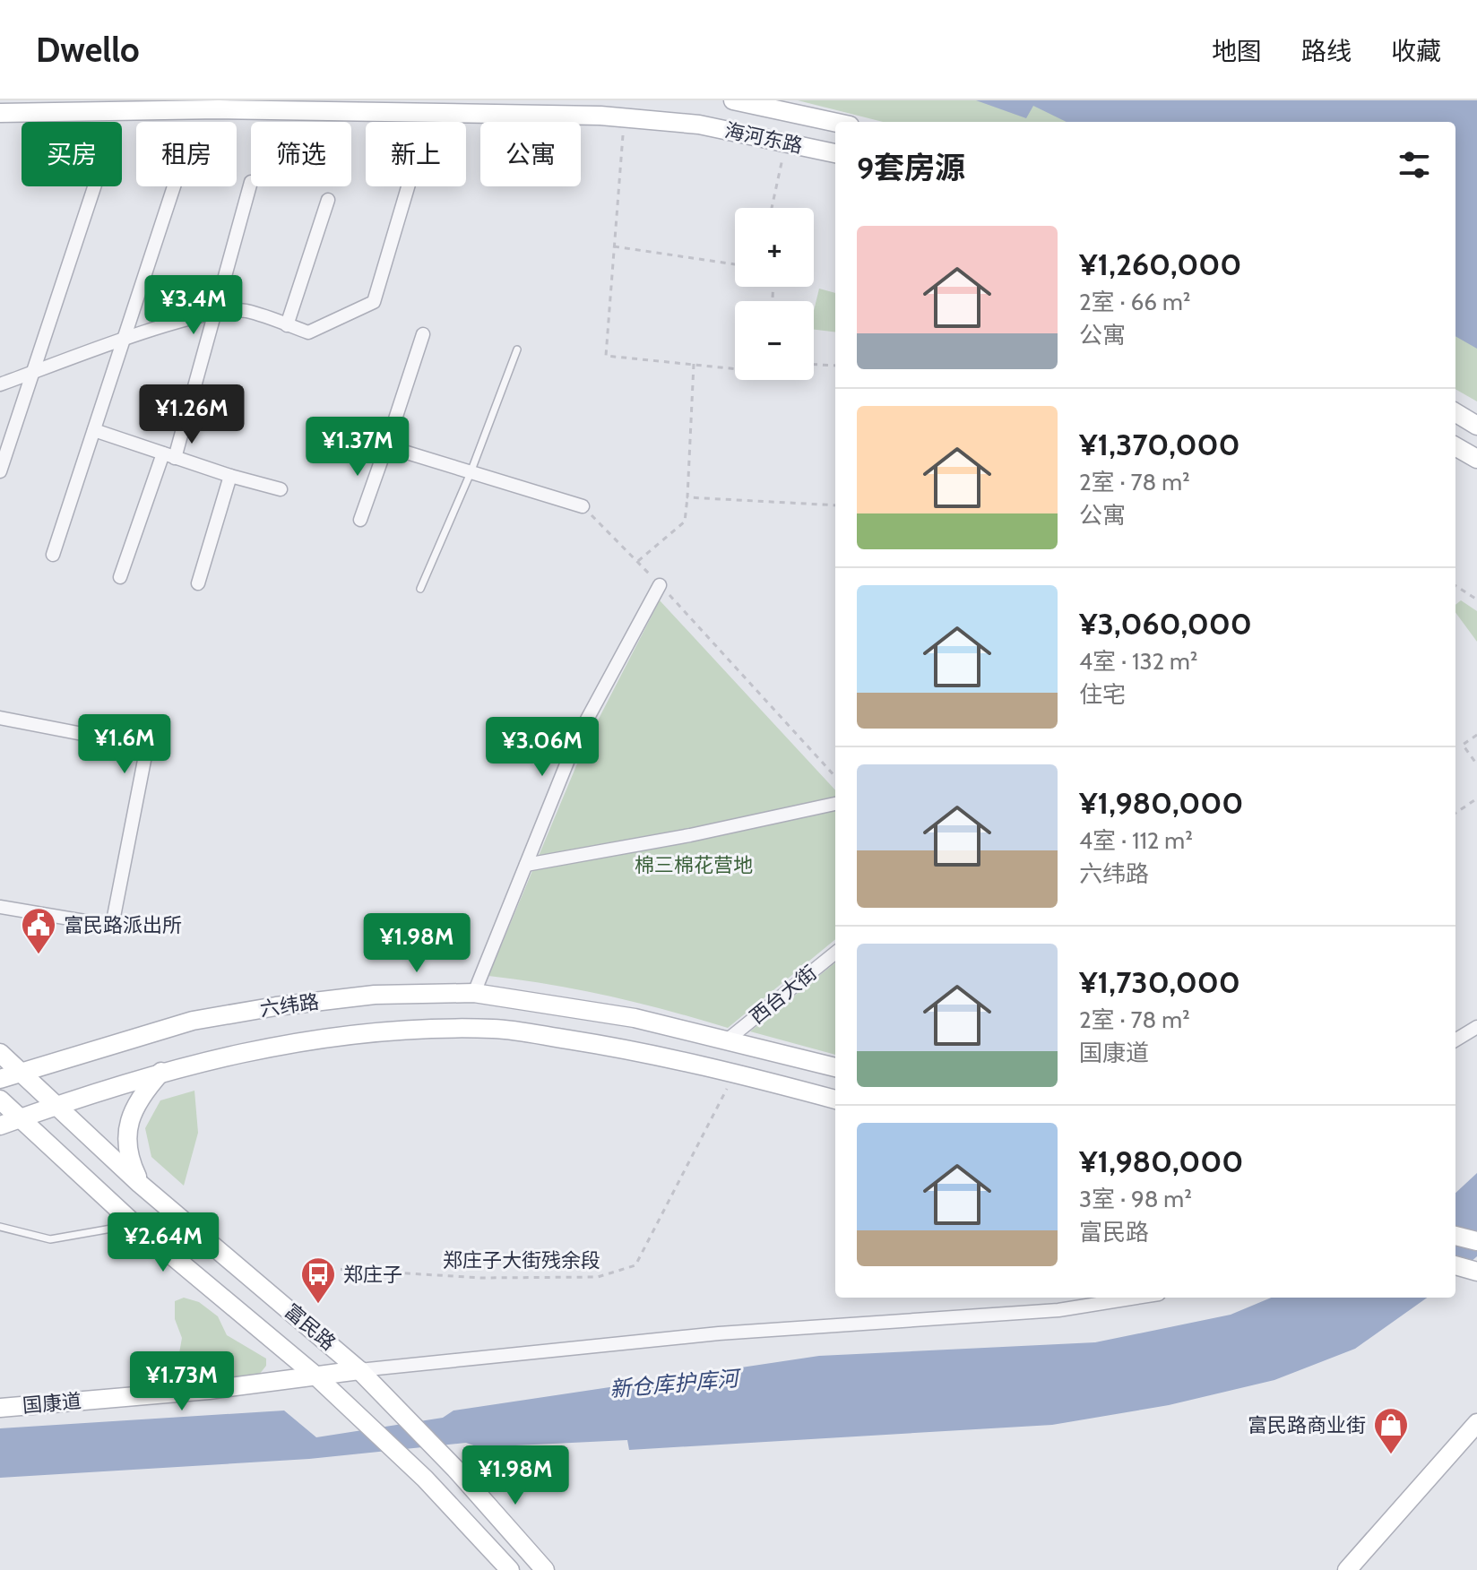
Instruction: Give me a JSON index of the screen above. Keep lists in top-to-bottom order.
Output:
{
  "streets": {
    "main road": [
      "海河东路",
      "六纬路",
      "富民路",
      "国康道"
    ],
    "street": ["西台大街"],
    "path": ["郑庄子大街残余段"]
  },
  "crossings": [
    ["西台大街", "六纬路"],
    ["六纬路", "郑庄子大街残余段"],
    ["六纬路", "富民路"],
    ["富民路", "国康道"]
  ],
  "water": ["新仓库护库河"],
  "parks": ["棉三棉花营地"],
  "places": {
    "public building": ["富民路派出所"],
    "bus stop": ["郑庄子"],
    "shop": ["富民路商业街"]
  },
  "page": {
    "header": "Dwello",
    "nav": ["地图", "路线", "收藏"],
    "chip": [
      "买房",
      "租房",
      "筛选",
      "新上",
      "公寓"
    ],
    "heading": "9套房源",
    "map_buttons": ["+", "−"],
    "list": [
      {
        "name": "¥1,260,000",
        "note": "2室 · 66 m² · 公寓"
      },
      {
        "name": "¥1,370,000",
        "note": "2室 · 78 m² · 公寓"
      },
      {
        "name": "¥3,060,000",
        "note": "4室 · 132 m² · 住宅"
      },
      {
        "name": "¥1,980,000",
        "note": "4室 · 112 m² · 六纬路"
      },
      {
        "name": "¥1,730,000",
        "note": "2室 · 78 m² · 国康道"
      },
      {
        "name": "¥1,980,000",
        "note": "3室 · 98 m² · 富民路"
      }
    ],
    "price": [
      "¥3.4M",
      "¥1.26M",
      "¥1.37M",
      "¥1.6M",
      "¥3.06M",
      "¥1.98M",
      "¥2.64M",
      "¥1.73M",
      "¥1.98M"
    ]
  }
}
